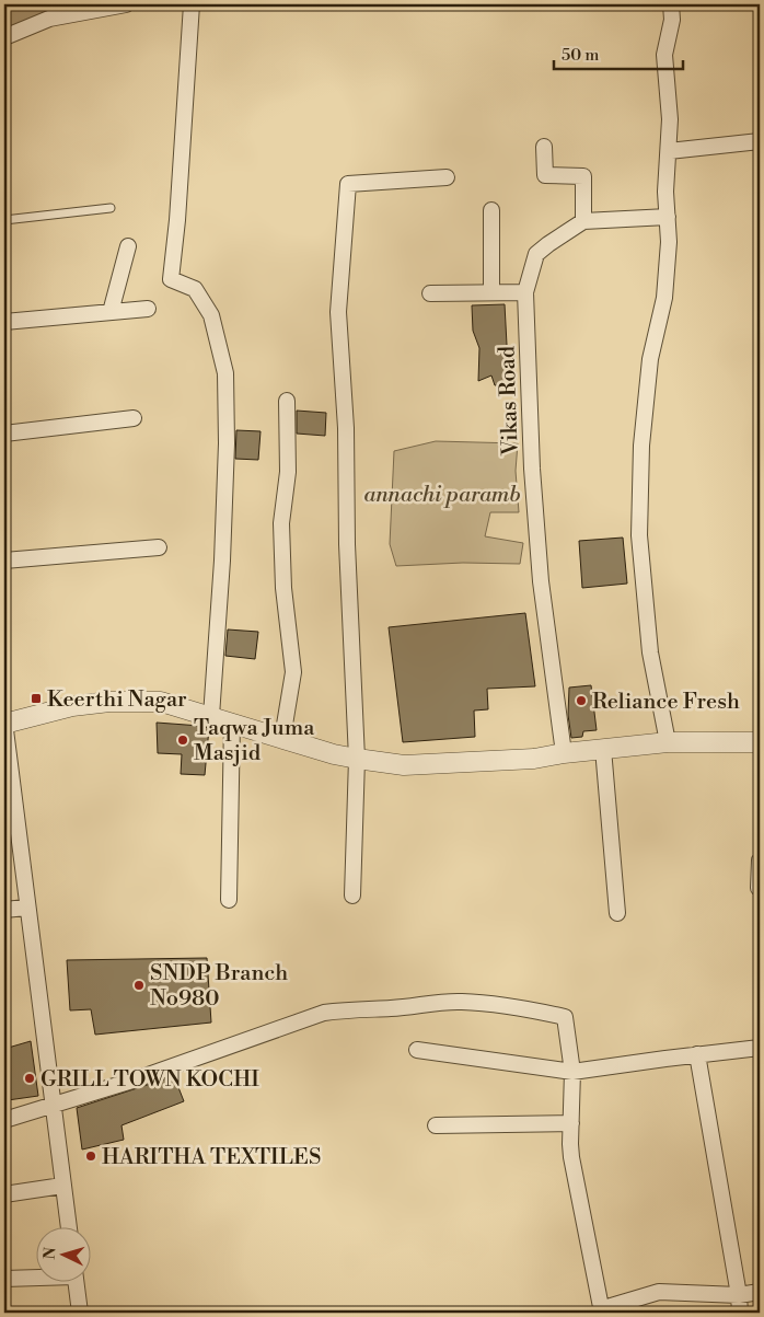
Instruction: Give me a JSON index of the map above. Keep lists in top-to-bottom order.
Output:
{
  "streets": {
    "street": ["Vikas Road"]
  },
  "parks": ["annachi paramb"],
  "places": {
    "transit": ["Keerthi Nagar"],
    "other": [
      "Reliance Fresh",
      "Taqwa Juma Masjid",
      "SNDP Branch No980",
      "GRILL TOWN KOCHI",
      "HARITHA TEXTILES"
    ]
  },
  "scale_bar": "50 m",
  "north": "left"
}
